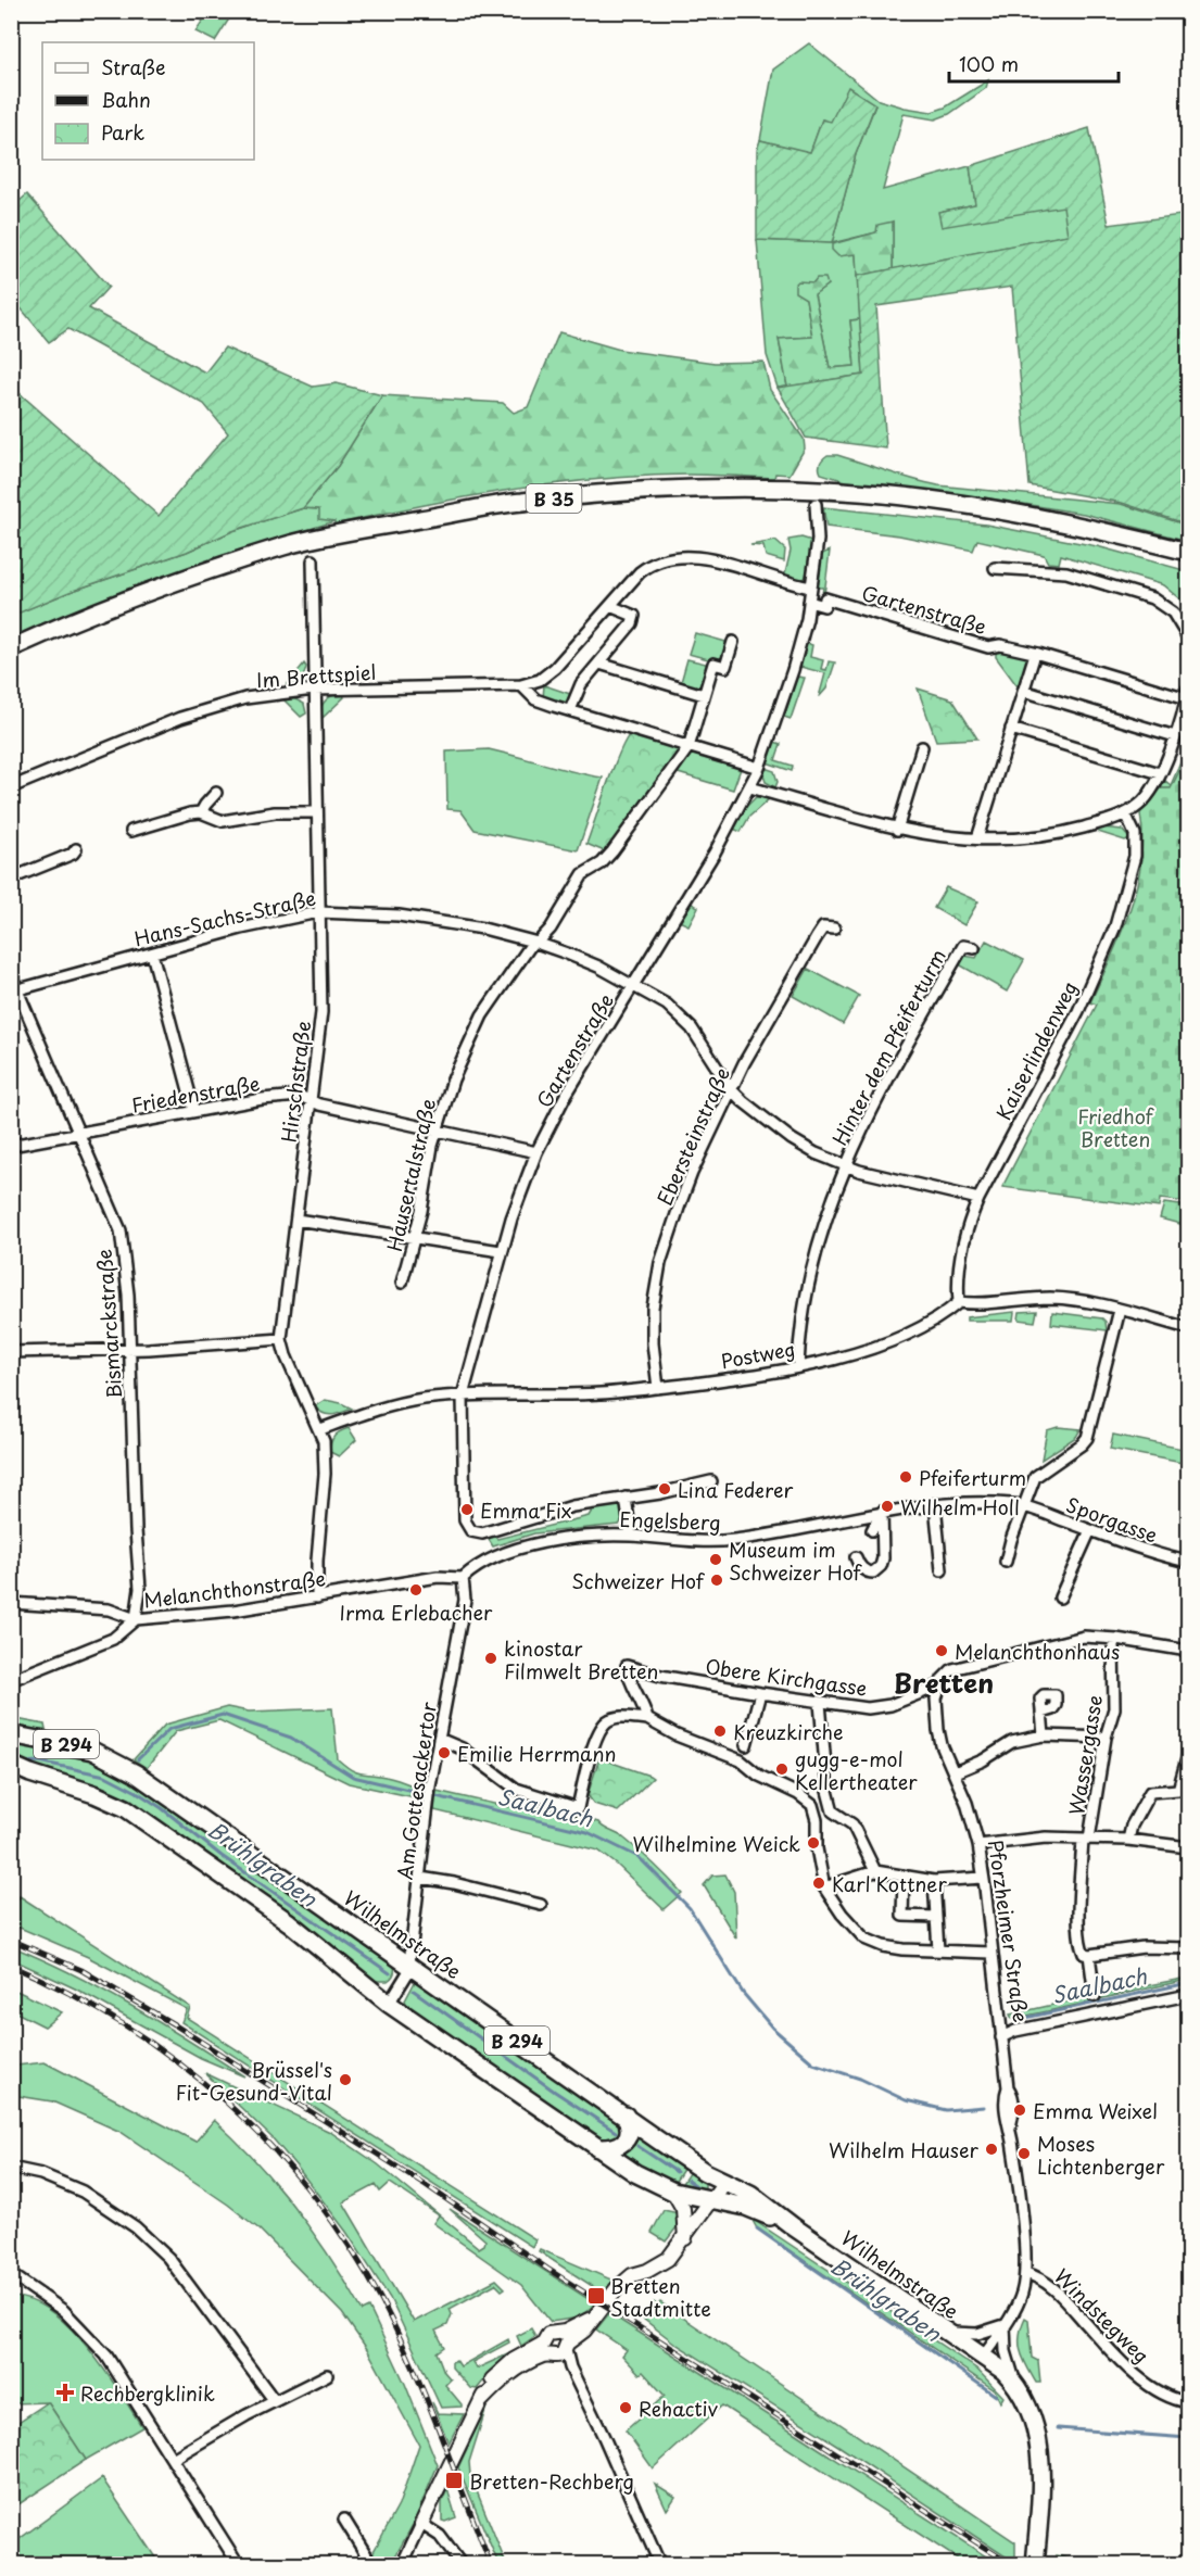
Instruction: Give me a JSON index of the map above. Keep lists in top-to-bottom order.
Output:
{
  "streets": {
    "main road": ["B 35", "B 294", "Wilhelmstraße"],
    "street": [
      "Gartenstraße",
      "Im Brettspiel",
      "Hans-Sachs-Straße",
      "Hinter dem Pfeiferturm",
      "Kaiserlindenweg",
      "Hirschstraße",
      "Friedenstraße",
      "Ebersteinstraße",
      "Hausertalstraße",
      "Bismarckstraße",
      "Postweg",
      "Sporgasse",
      "Engelsberg",
      "Melanchthonstraße",
      "Obere Kirchgasse",
      "Wassergasse",
      "Am Gottesackertor",
      "Pforzheimer Straße",
      "Windstegweg"
    ]
  },
  "crossings": [
    ["Gartenstraße", "Im Brettspiel"],
    ["Gartenstraße", "Hans-Sachs-Straße"],
    ["Gartenstraße", "Friedenstraße"],
    ["Gartenstraße", "Postweg"],
    ["Im Brettspiel", "Hirschstraße"],
    ["Hans-Sachs-Straße", "Hinter dem Pfeiferturm"],
    ["Hans-Sachs-Straße", "Kaiserlindenweg"],
    ["Hans-Sachs-Straße", "Hirschstraße"],
    ["Hans-Sachs-Straße", "Ebersteinstraße"],
    ["Hans-Sachs-Straße", "Hausertalstraße"],
    ["Hans-Sachs-Straße", "Bismarckstraße"],
    ["Hinter dem Pfeiferturm", "Postweg"],
    ["Kaiserlindenweg", "Postweg"],
    ["Hirschstraße", "Friedenstraße"],
    ["Hirschstraße", "Postweg"],
    ["Hirschstraße", "Melanchthonstraße"],
    ["Friedenstraße", "Hausertalstraße"],
    ["Friedenstraße", "Bismarckstraße"],
    ["Ebersteinstraße", "Postweg"],
    ["Bismarckstraße", "Melanchthonstraße"],
    ["Sporgasse", "Engelsberg"],
    ["Engelsberg", "Melanchthonstraße"],
    ["Engelsberg", "Am Gottesackertor"],
    ["Melanchthonstraße", "Am Gottesackertor"],
    ["Obere Kirchgasse", "Pforzheimer Straße"],
    ["Am Gottesackertor", "Wilhelmstraße"],
    ["Pforzheimer Straße", "Wilhelmstraße"],
    ["Pforzheimer Straße", "Windstegweg"]
  ],
  "districts": ["Bretten"],
  "water": ["Saalbach", "Brühlgraben"],
  "parks": ["Friedhof Bretten"],
  "places": {
    "other": [
      "Pfeiferturm",
      "Lina Federer",
      "Wilhelm Holl",
      "Emma Fix",
      "Museum im Schweizer Hof",
      "Schweizer Hof",
      "Irma Erlebacher",
      "Melanchthonhaus",
      "kinostar Filmwelt Bretten",
      "Kreuzkirche",
      "Emilie Herrmann",
      "gugg-e-mol Kellertheater",
      "Wilhelmine Weick",
      "Karl Kottner",
      "Brüssel's Fit-Gesund-Vital",
      "Emma Weixel",
      "Wilhelm Hauser",
      "Moses Lichtenberger",
      "Rehactiv"
    ],
    "transit": ["Bretten Stadtmitte", "Bretten-Rechberg"],
    "health": ["Rechbergklinik"]
  },
  "legend": ["Straße", "Bahn", "Park"],
  "scale_bar": "100 m"
}
